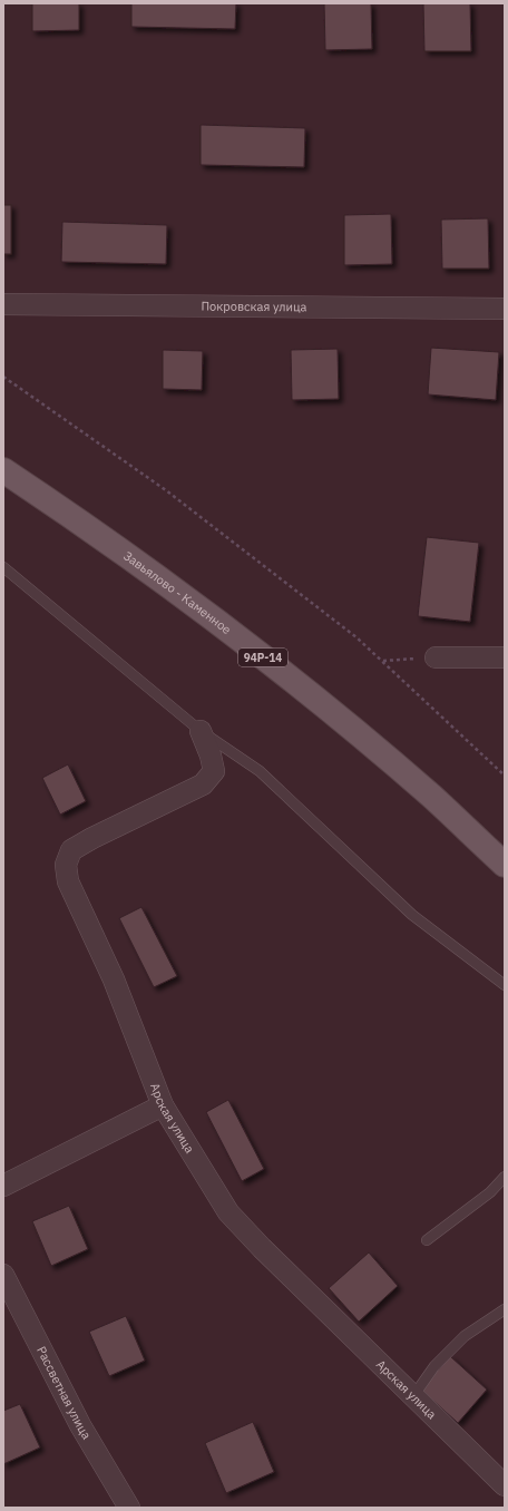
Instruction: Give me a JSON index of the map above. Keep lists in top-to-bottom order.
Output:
{
  "streets": {
    "main road": ["Завьялово - Каменное", "94Р-14"],
    "street": ["Покровская улица", "Арская улица", "Рассветная улица"]
  }
}
